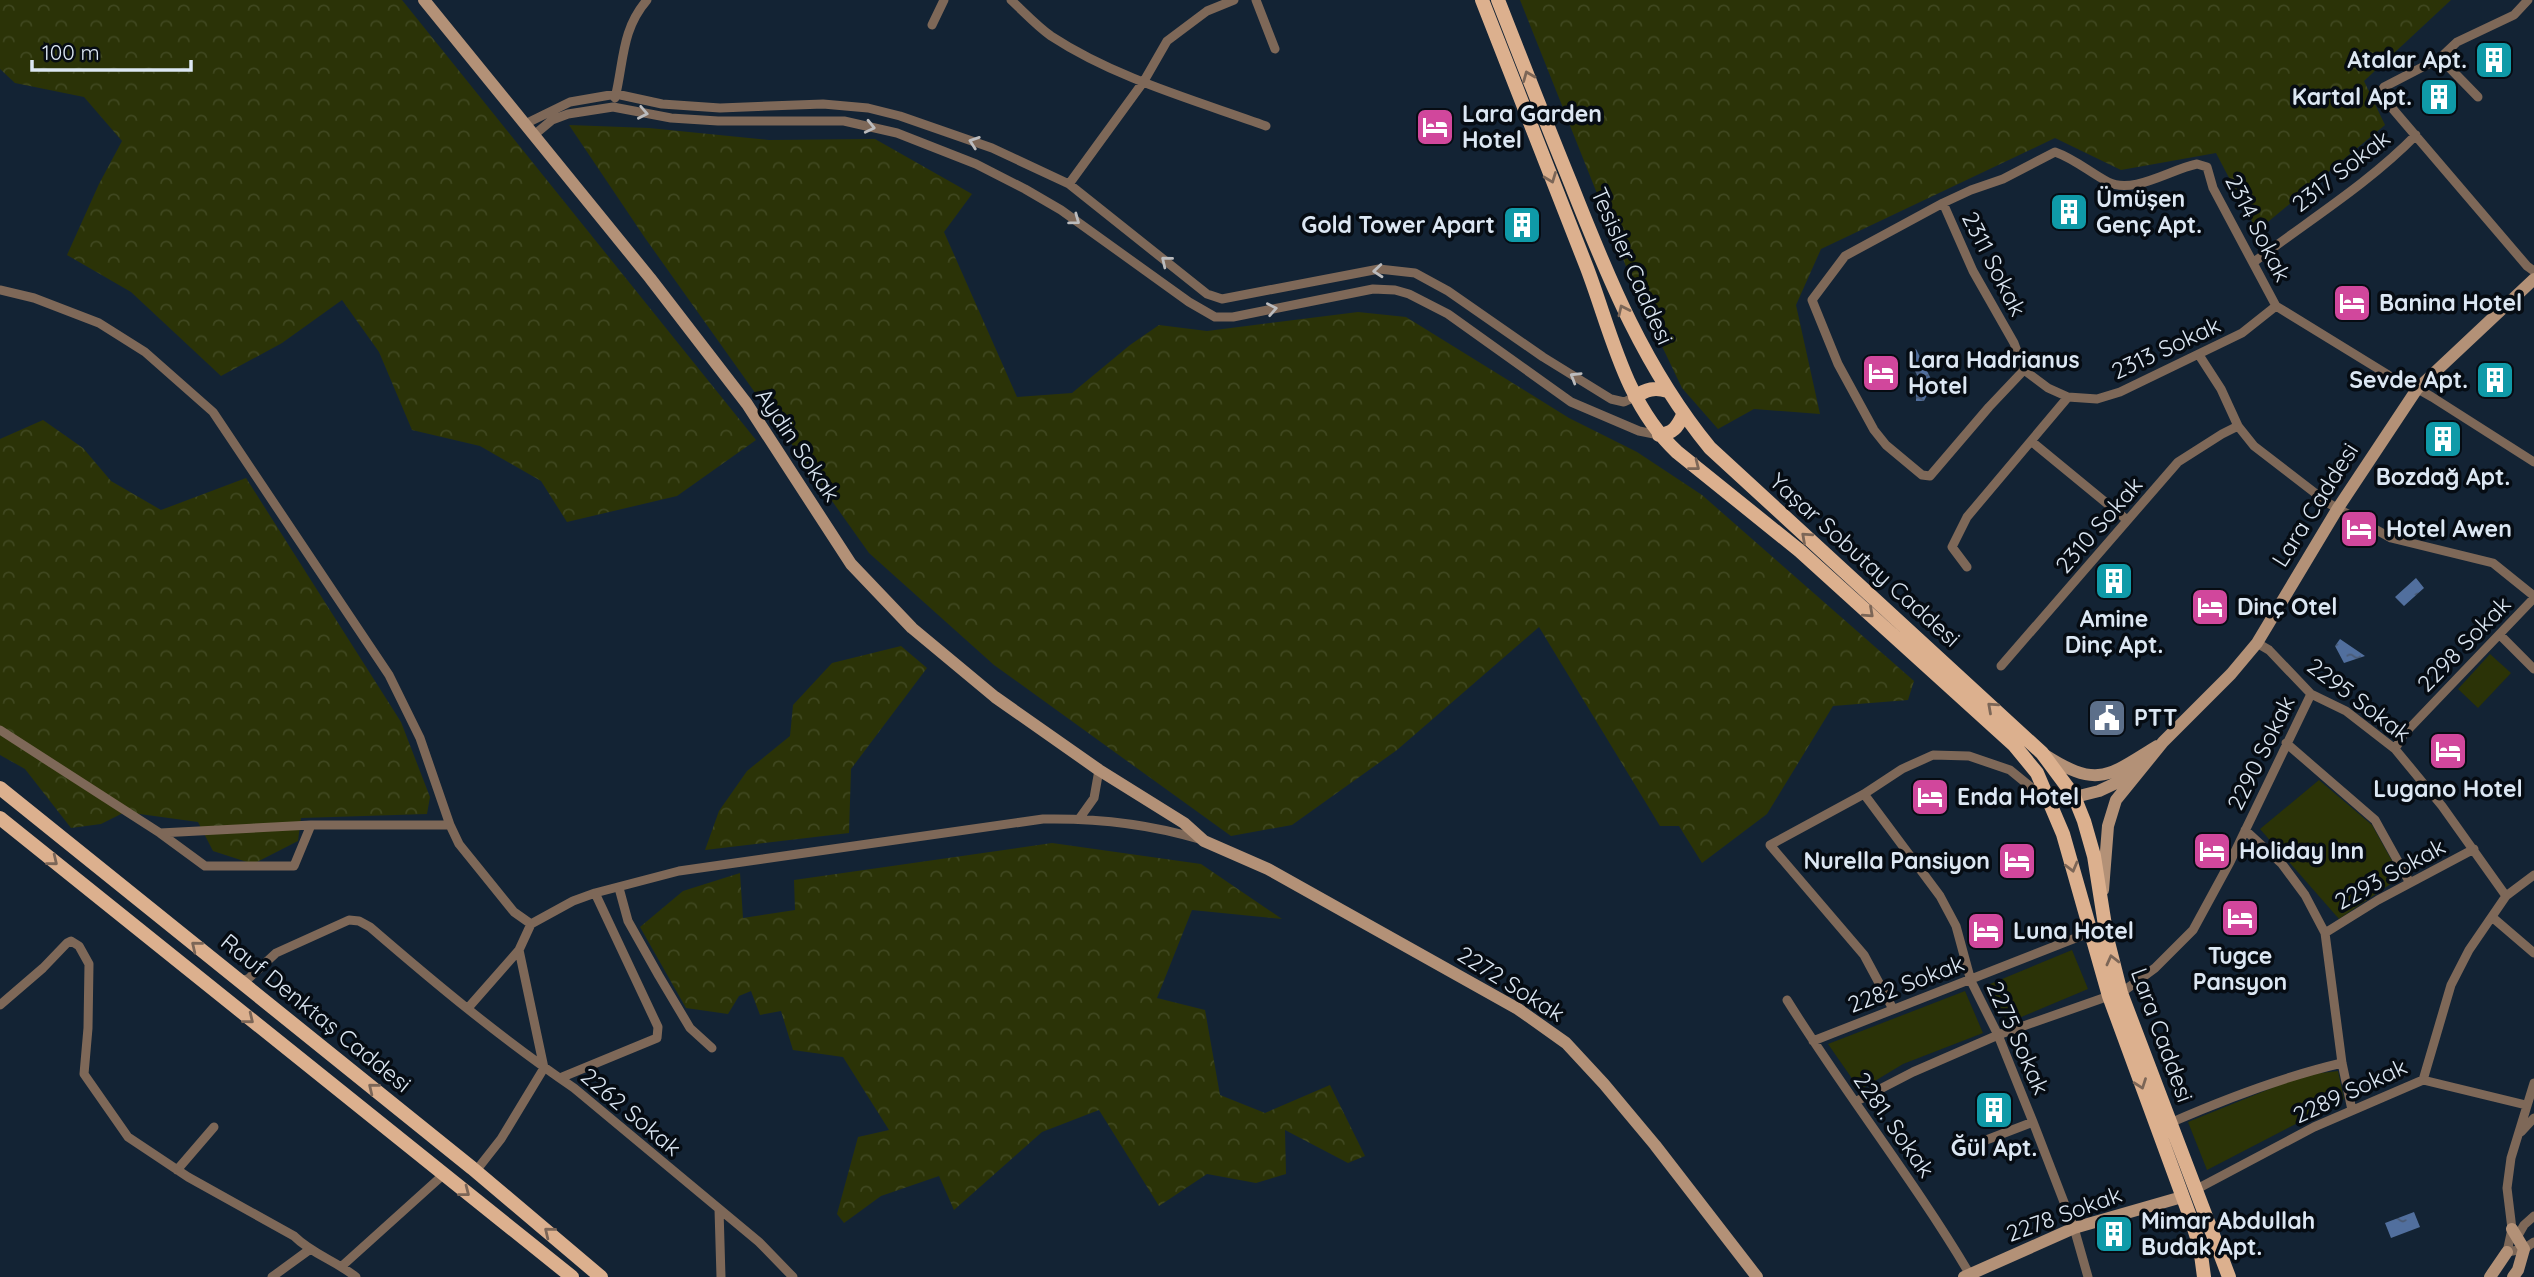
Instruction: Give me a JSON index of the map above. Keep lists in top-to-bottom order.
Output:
{
  "streets": {
    "main road": [
      "Tesisler Caddesi",
      "Lara Caddesi",
      "Yaşar Sobutay Caddesi",
      "Rauf Denktaş Caddesi"
    ],
    "street": [
      "2317 Sokak",
      "2314 Sokak",
      "2311 Sokak",
      "2313 Sokak",
      "Aydin Sokak",
      "2310 Sokak",
      "2298 Sokak",
      "2295 Sokak",
      "2290 Sokak",
      "2293 Sokak",
      "2272 Sokak",
      "2282 Sokak",
      "2275 Sokak",
      "2289 Sokak",
      "2262 Sokak",
      "2281. Sokak",
      "2278 Sokak"
    ]
  },
  "crossings": [
    ["2317 Sokak", "2314 Sokak"],
    ["2314 Sokak", "2311 Sokak"],
    ["2314 Sokak", "2313 Sokak"],
    ["2314 Sokak", "Lara Caddesi"],
    ["Tesisler Caddesi", "Yaşar Sobutay Caddesi"],
    ["Aydin Sokak", "2272 Sokak"],
    ["Lara Caddesi", "Yaşar Sobutay Caddesi"],
    ["Lara Caddesi", "2295 Sokak"],
    ["Lara Caddesi", "2290 Sokak"],
    ["Lara Caddesi", "2289 Sokak"],
    ["Lara Caddesi", "2278 Sokak"],
    ["2298 Sokak", "2295 Sokak"],
    ["2295 Sokak", "2290 Sokak"],
    ["2295 Sokak", "2293 Sokak"],
    ["2295 Sokak", "2289 Sokak"],
    ["2290 Sokak", "2275 Sokak"],
    ["2290 Sokak", "2281. Sokak"],
    ["2282 Sokak", "2275 Sokak"],
    ["2282 Sokak", "2281. Sokak"],
    ["Rauf Denktaş Caddesi", "2262 Sokak"],
    ["2275 Sokak", "2278 Sokak"],
    ["2289 Sokak", "2278 Sokak"],
    ["2281. Sokak", "2278 Sokak"]
  ],
  "places": {
    "building": [
      "Atalar Apt.",
      "Kartal Apt.",
      "Ümüşen Genç Apt.",
      "Gold Tower Apart",
      "Sevde Apt.",
      "Bozdağ Apt.",
      "Amine Dinç Apt.",
      "Ğül Apt.",
      "Mimar Abdullah Budak Apt."
    ],
    "hotel": [
      "Lara Garden Hotel",
      "Banina Hotel",
      "Lara Hadrianus Hotel",
      "Hotel Awen",
      "Dinç Otel",
      "Lugano Hotel",
      "Enda Hotel",
      "Holiday Inn",
      "Nurella Pansiyon",
      "Tugce Pansyon",
      "Luna Hotel"
    ],
    "public building": ["PTT"]
  },
  "scale_bar": "100 m"
}
